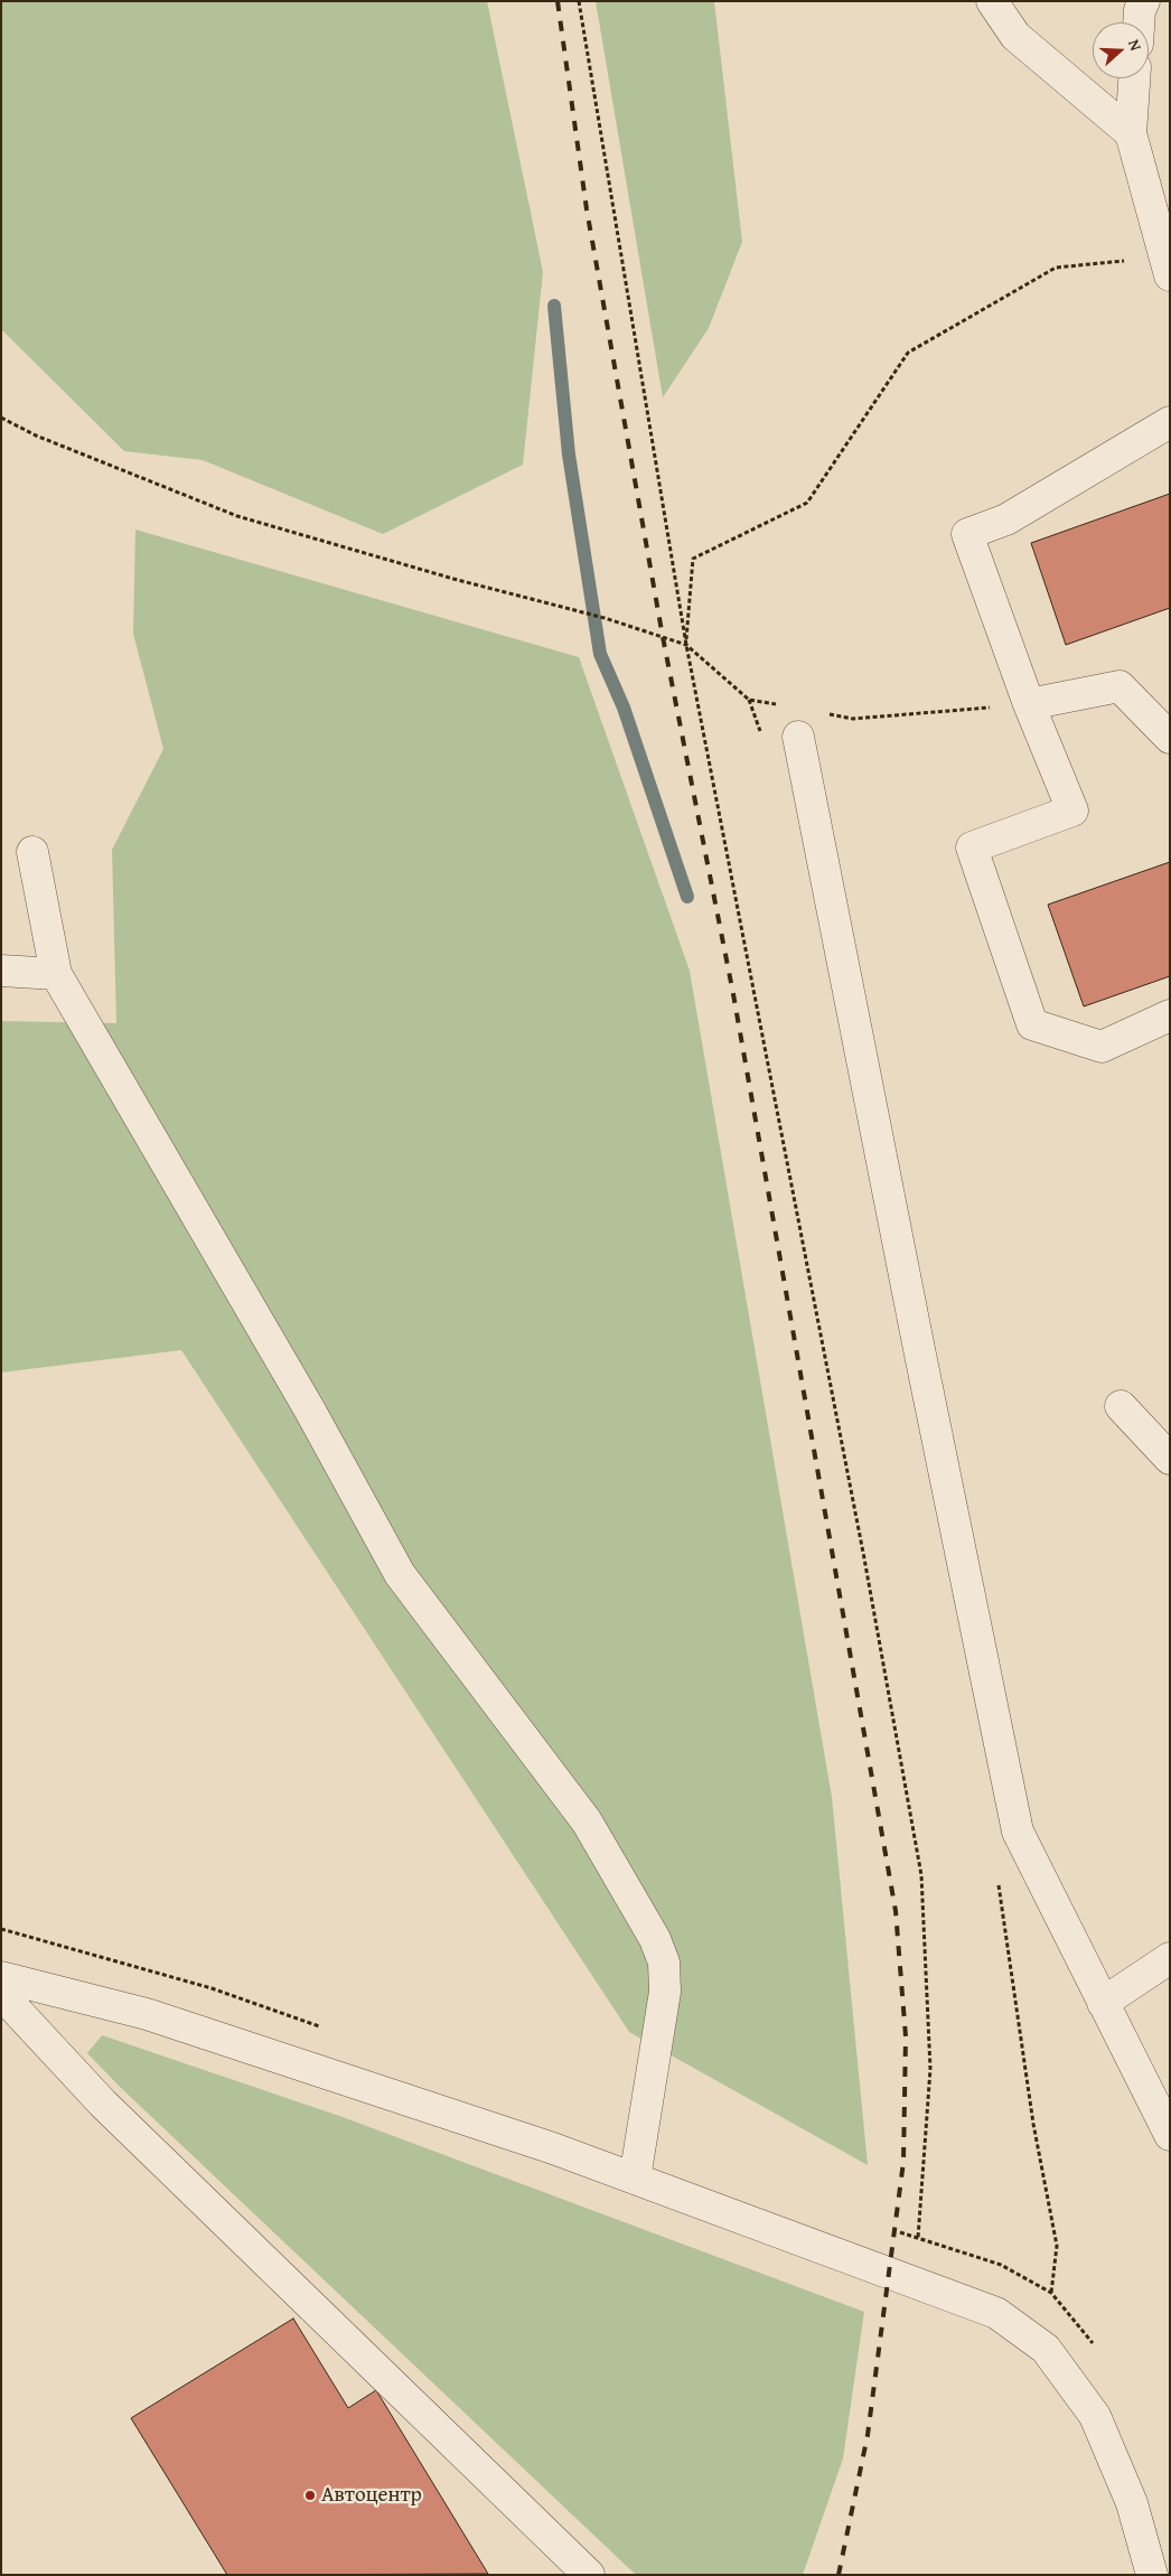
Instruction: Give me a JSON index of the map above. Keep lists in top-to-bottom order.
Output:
{
  "places": ["Автоцентр"],
  "north": "right"
}
